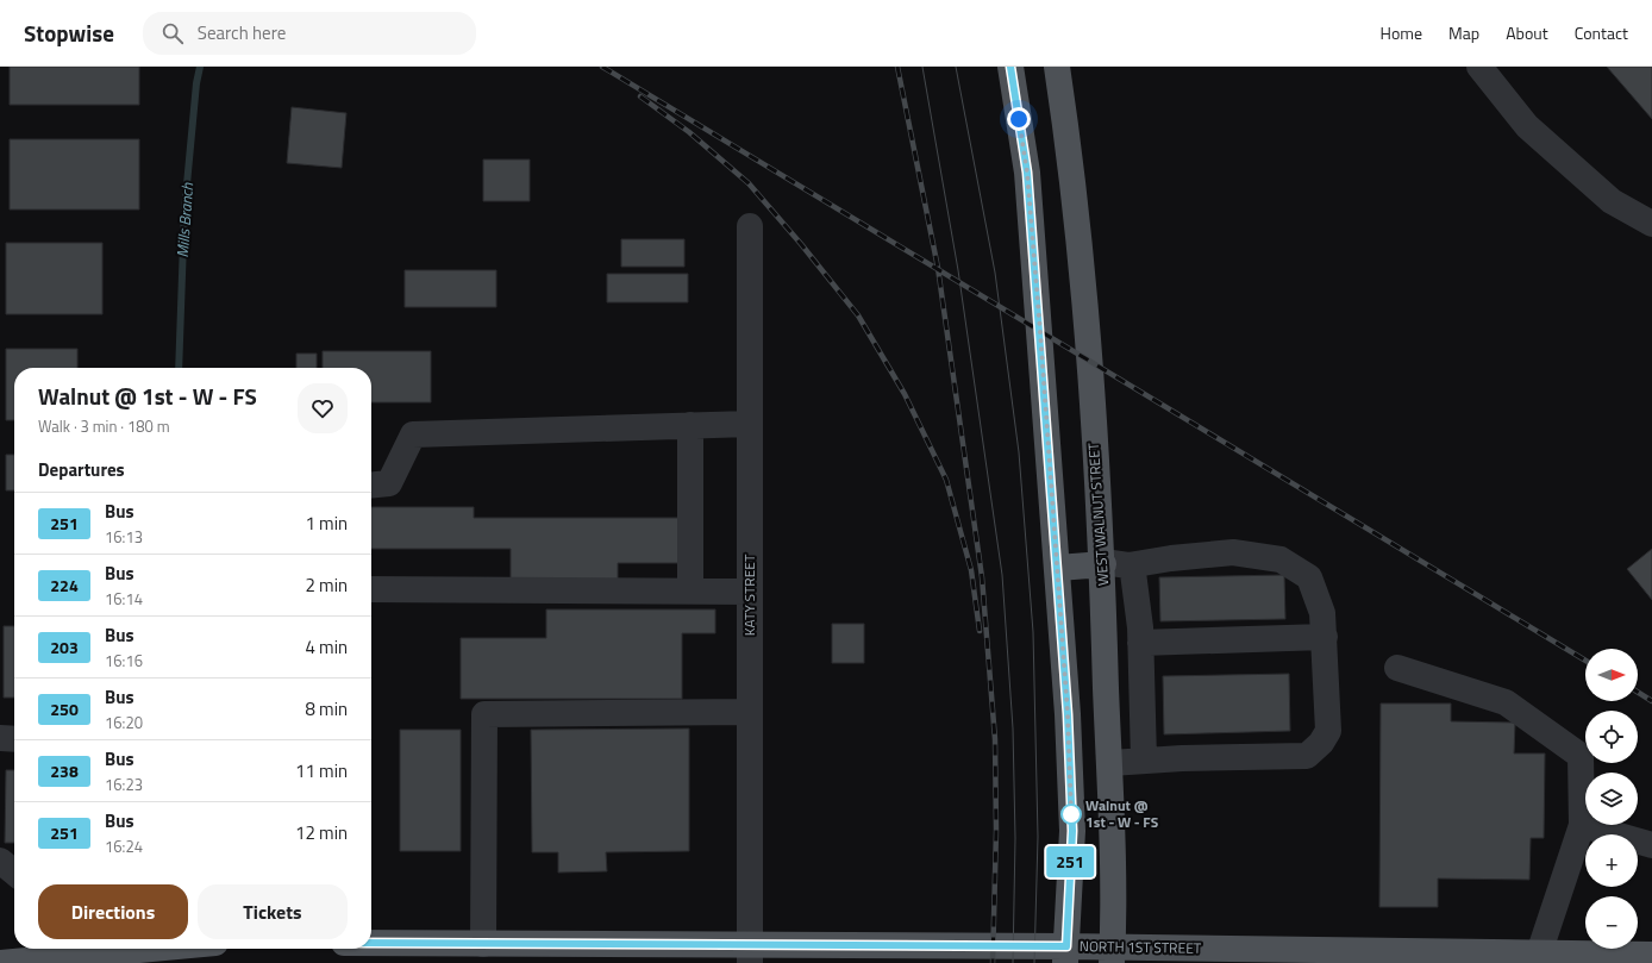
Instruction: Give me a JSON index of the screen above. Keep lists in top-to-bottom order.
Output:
{
  "streets": {
    "main road": ["WEST WALNUT STREET", "NORTH 1ST STREET"],
    "street": ["KATY STREET"]
  },
  "crossings": [
    ["WEST WALNUT STREET", "NORTH 1ST STREET"],
    ["KATY STREET", "NORTH 1ST STREET"]
  ],
  "water": ["Mills Branch"],
  "places": ["Walnut @ 1st - W - FS"],
  "lines": ["bus line 251"],
  "north": "right",
  "page": {
    "header": "Stopwise",
    "search": "Search here",
    "nav": [
      "Home",
      "Map",
      "About",
      "Contact"
    ],
    "on_map": "251",
    "heading": [
      ["Walnut @ 1st - W - FS", "Walk · 3 min · 180 m"],
      "Departures"
    ],
    "list": [
      {
        "mark": "251",
        "name": "Bus",
        "note": "16:13",
        "value": "1 min"
      },
      {
        "mark": "224",
        "name": "Bus",
        "note": "16:14",
        "value": "2 min"
      },
      {
        "mark": "203",
        "name": "Bus",
        "note": "16:16",
        "value": "4 min"
      },
      {
        "mark": "250",
        "name": "Bus",
        "note": "16:20",
        "value": "8 min"
      },
      {
        "mark": "238",
        "name": "Bus",
        "note": "16:23",
        "value": "11 min"
      },
      {
        "mark": "251",
        "name": "Bus",
        "note": "16:24",
        "value": "12 min"
      }
    ],
    "map_buttons": ["+", "−"],
    "buttons": ["Directions", "Tickets"]
  }
}
